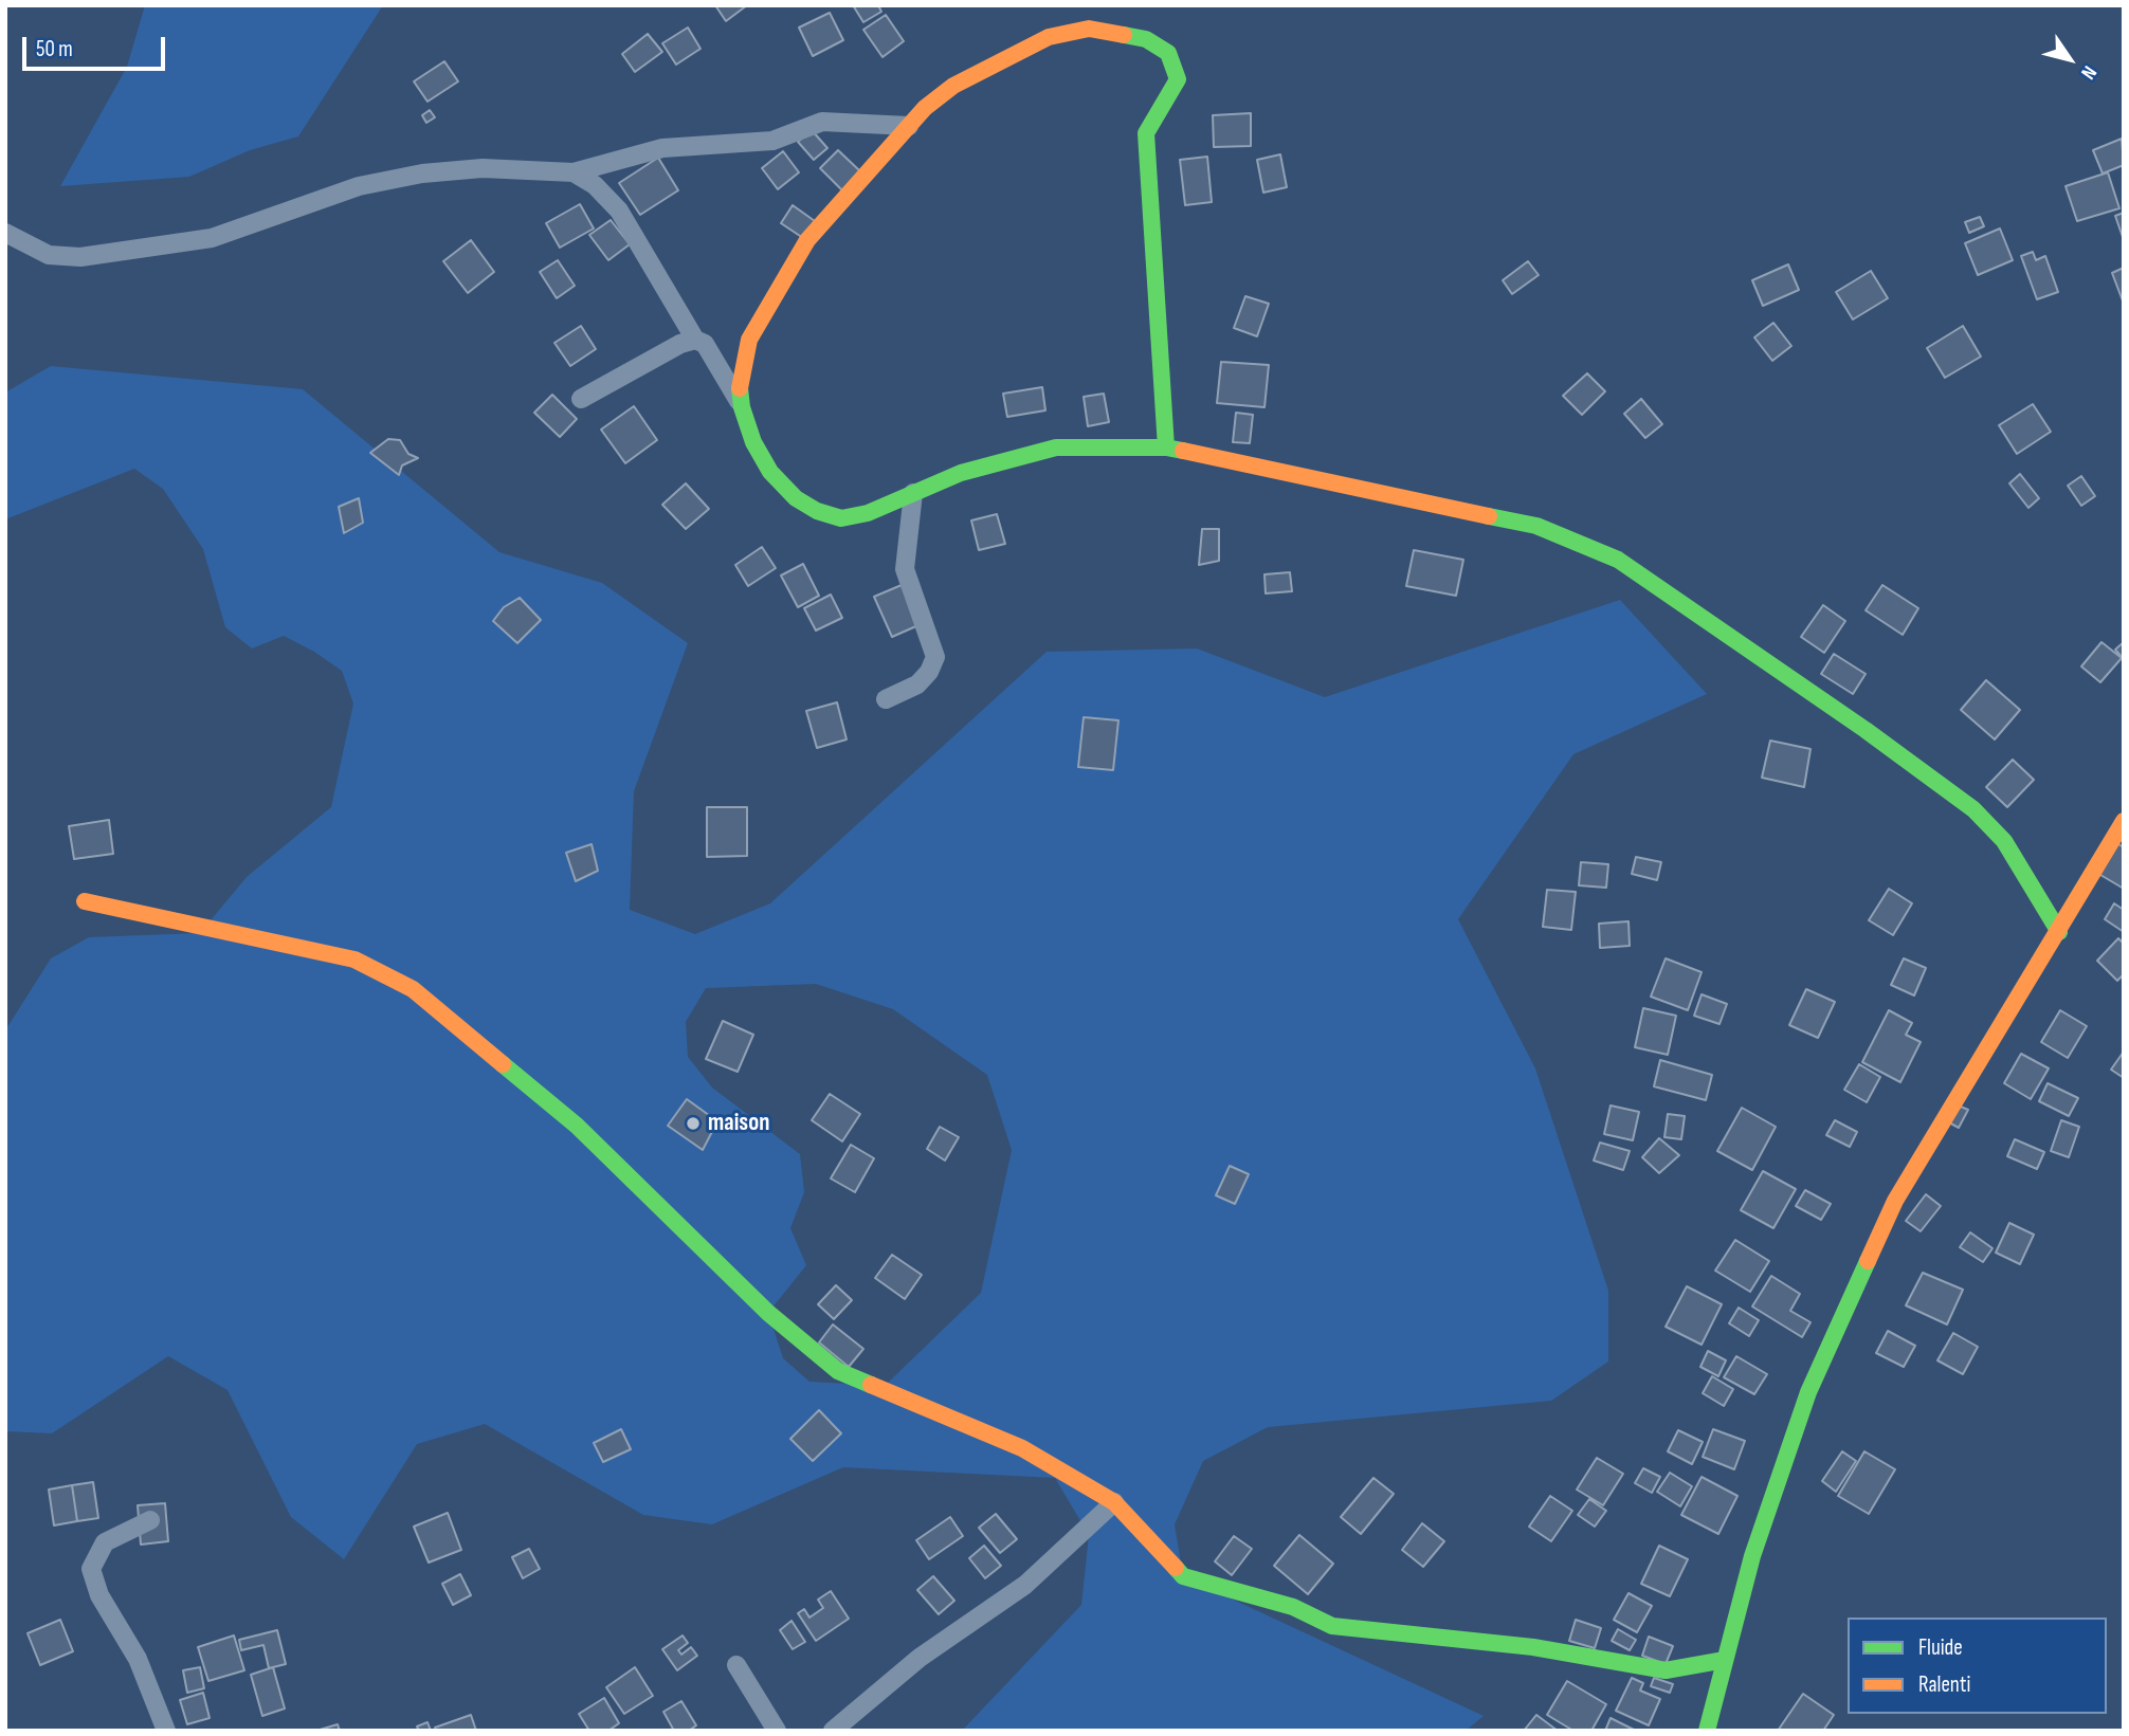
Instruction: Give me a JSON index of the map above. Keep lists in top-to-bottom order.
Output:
{
  "places": ["maison"],
  "legend": ["Fluide", "Ralenti"],
  "scale_bar": "50 m",
  "north": "bottom right"
}
